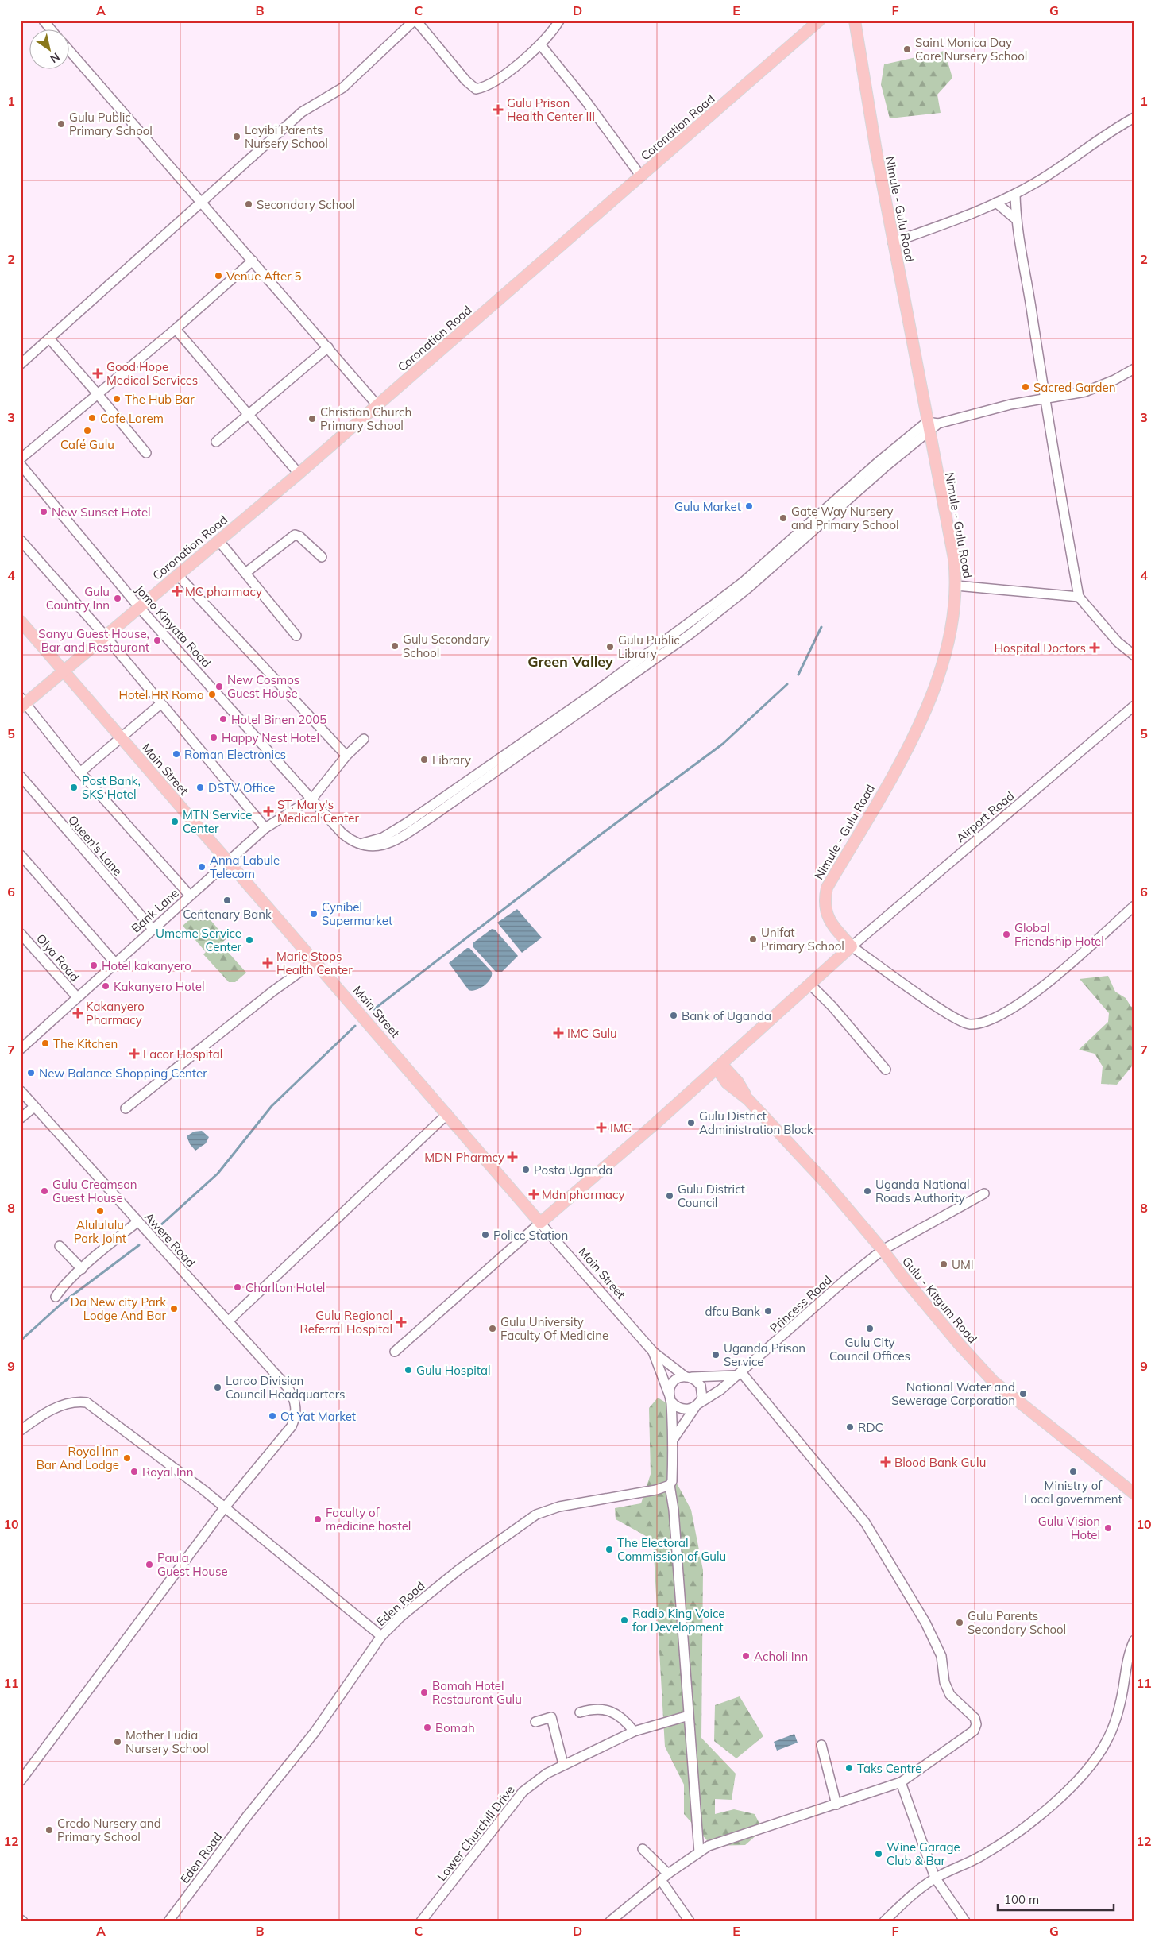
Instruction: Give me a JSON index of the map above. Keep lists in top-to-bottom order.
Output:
{
  "streets": {
    "main road": [
      "Coronation Road",
      "Nimule - Gulu Road",
      "Main Street",
      "Gulu - Kitgum Road"
    ],
    "street": [
      "Jomo Kinyata Road",
      "Airport Road",
      "Queen's Lane",
      "Bank Lane",
      "Olya Road",
      "Awere Road",
      "Princess Road",
      "Eden Road",
      "Lower Churchill Drive"
    ]
  },
  "crossings": [
    ["Coronation Road", "Jomo Kinyata Road"],
    ["Coronation Road", "Main Street"],
    ["Nimule - Gulu Road", "Jomo Kinyata Road"],
    ["Nimule - Gulu Road", "Airport Road"],
    ["Jomo Kinyata Road", "Bank Lane"],
    ["Main Street", "Bank Lane"],
    ["Queen's Lane", "Bank Lane"],
    ["Bank Lane", "Olya Road"],
    ["Gulu - Kitgum Road", "Princess Road"]
  ],
  "districts": ["Green Valley"],
  "places": {
    "other": [
      "Saint Monica Day Care Nursery School",
      "Gulu Public Primary School",
      "Layibi Parents Nursery School",
      "Secondary School",
      "Venue After 5",
      "Sacred Garden",
      "The Hub Bar",
      "Cafe Larem",
      "Christian Church Primary School",
      "Café Gulu",
      "Gulu Market",
      "New Sunset Hotel",
      "Gate Way Nursery and Primary School",
      "Gulu Country Inn",
      "Sanyu Guest House, Bar and Restaurant",
      "Gulu Secondary School",
      "Gulu Public Library",
      "New Cosmos Guest House",
      "Hotel HR Roma",
      "Hotel Binen 2005",
      "Happy Nest Hotel",
      "Roman Electronics",
      "Library",
      "Post Bank, SKS Hotel",
      "DSTV Office",
      "MTN Service Center",
      "Anna Labule Telecom",
      "Centenary Bank",
      "Cynibel Supermarket",
      "Global Friendship Hotel",
      "Unifat Primary School",
      "Umeme Service Center",
      "Hotel kakanyero",
      "Kakanyero Hotel",
      "Bank of Uganda",
      "The Kitchen",
      "New Balance Shopping Center",
      "Gulu District Administration Block",
      "Posta Uganda",
      "Gulu Creamson Guest House",
      "Uganda National Roads Authority",
      "Gulu District Council",
      "Alulululu Pork Joint",
      "Police Station",
      "UMI",
      "Charlton Hotel",
      "Da New city Park Lodge And Bar",
      "dfcu Bank",
      "Gulu University Faculty Of Medicine",
      "Gulu City Council Offices",
      "Uganda Prison Service",
      "Gulu Hospital",
      "Laroo Division Council Headquarters",
      "National Water and Sewerage Corporation",
      "Ot Yat Market",
      "RDC",
      "Royal Inn Bar And Lodge",
      "Royal Inn",
      "Ministry of Local government",
      "Faculty of medicine hostel",
      "Gulu Vision Hotel",
      "The Electoral Commission of Gulu",
      "Paula Guest House",
      "Radio King Voice for Development",
      "Gulu Parents Secondary School",
      "Acholi Inn",
      "Bomah Hotel Restaurant Gulu",
      "Bomah",
      "Mother Ludia Nursery School",
      "Taks Centre",
      "Credo Nursery and Primary School",
      "Wine Garage Club & Bar"
    ],
    "health": [
      "Gulu Prison Health Center III",
      "Good Hope Medical Services",
      "MC pharmacy",
      "Hospital Doctors",
      "ST. Mary's Medical Center",
      "Marie Stops Health Center",
      "Kakanyero Pharmacy",
      "IMC Gulu",
      "Lacor Hospital",
      "IMC",
      "MDN Pharmcy",
      "Mdn pharmacy",
      "Gulu Regional Referral Hospital",
      "Blood Bank Gulu"
    ]
  },
  "scale_bar": "100 m",
  "north": "bottom right",
  "grid": {
    "columns": [
      "A",
      "B",
      "C",
      "D",
      "E",
      "F",
      "G"
    ],
    "rows": [
      "1",
      "2",
      "3",
      "4",
      "5",
      "6",
      "7",
      "8",
      "9",
      "10",
      "11",
      "12"
    ]
  }
}
